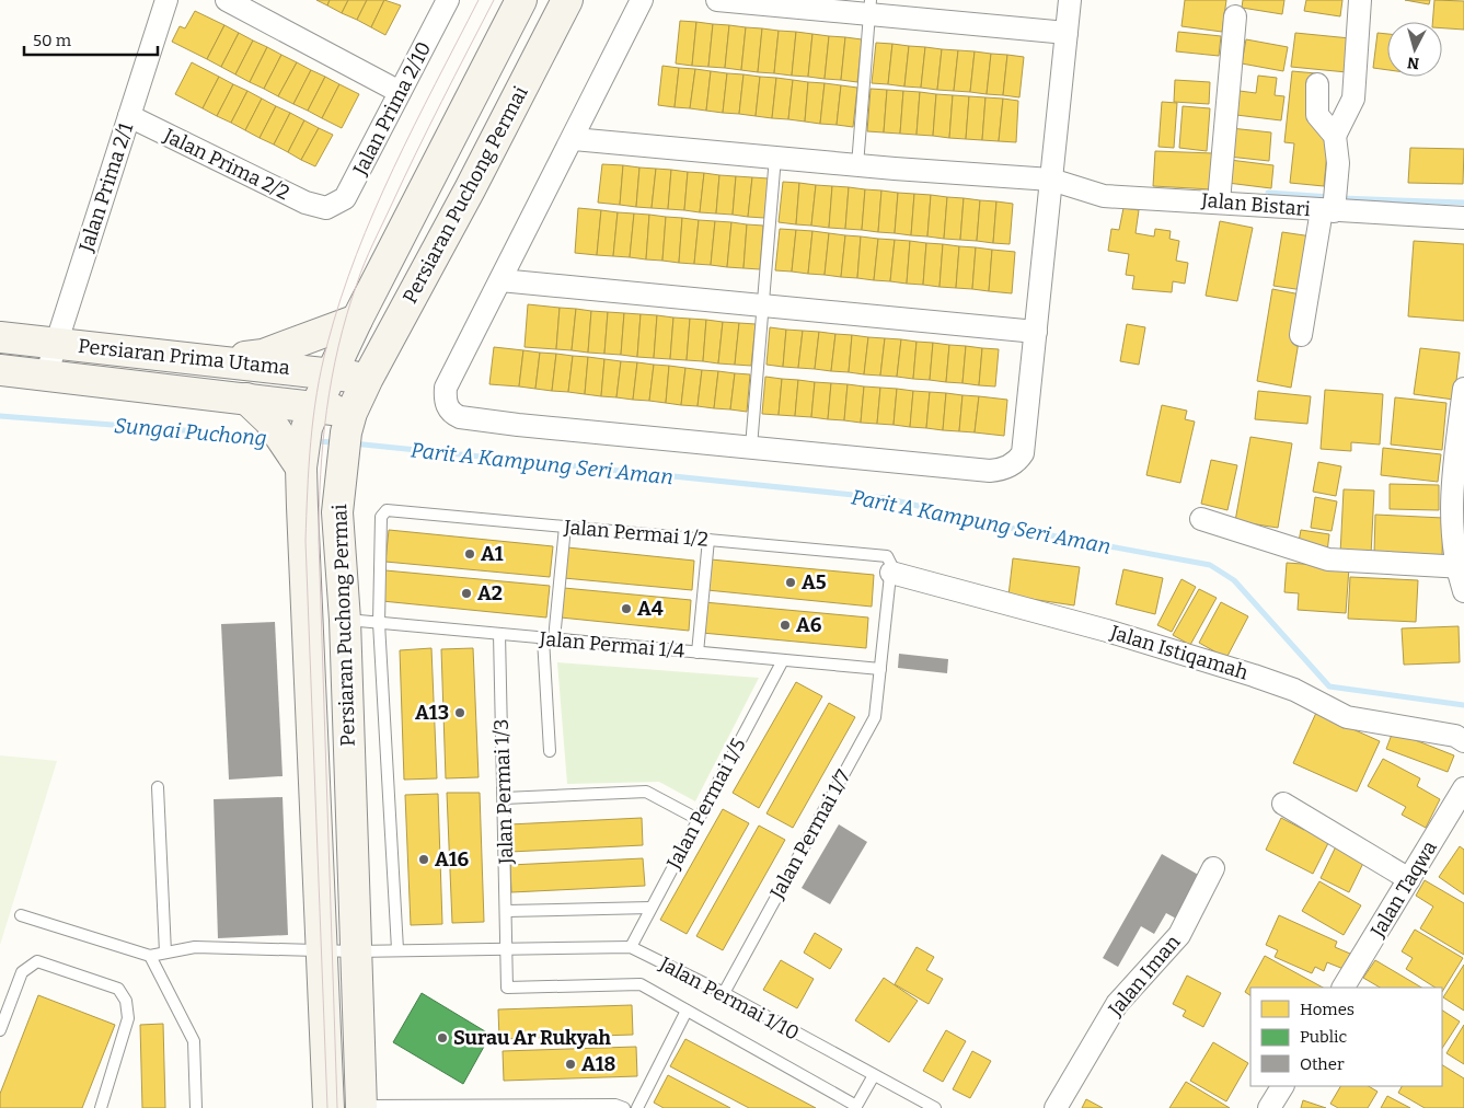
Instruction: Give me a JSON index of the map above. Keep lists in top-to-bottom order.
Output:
{
  "streets": {
    "main road": ["Persiaran Puchong Permai", "Persiaran Prima Utama"],
    "street": [
      "Jalan Prima 2/10",
      "Jalan Prima 2/2",
      "Jalan Prima 2/1",
      "Jalan Bistari",
      "Jalan Istiqamah",
      "Jalan Taqwa",
      "Jalan Iman"
    ],
    "lane": [
      "Jalan Permai 1/2",
      "Jalan Permai 1/4",
      "Jalan Permai 1/3",
      "Jalan Permai 1/5",
      "Jalan Permai 1/7",
      "Jalan Permai 1/10"
    ]
  },
  "crossings": [
    ["Jalan Prima 2/10", "Jalan Prima 2/2"],
    ["Jalan Prima 2/2", "Jalan Prima 2/1"],
    ["Jalan Prima 2/1", "Persiaran Prima Utama"],
    ["Persiaran Puchong Permai", "Persiaran Prima Utama"],
    ["Persiaran Puchong Permai", "Jalan Permai 1/4"],
    ["Persiaran Puchong Permai", "Jalan Permai 1/10"],
    ["Jalan Permai 1/2", "Jalan Permai 1/4"],
    ["Jalan Permai 1/2", "Jalan Istiqamah"],
    ["Jalan Permai 1/4", "Jalan Permai 1/3"],
    ["Jalan Permai 1/4", "Jalan Permai 1/5"],
    ["Jalan Permai 1/4", "Jalan Permai 1/7"],
    ["Jalan Permai 1/3", "Jalan Permai 1/10"],
    ["Jalan Permai 1/5", "Jalan Permai 1/10"],
    ["Jalan Permai 1/7", "Jalan Permai 1/10"]
  ],
  "water": ["Sungai Puchong", "Parit A Kampung Seri Aman"],
  "places": [
    "A1",
    "A5",
    "A2",
    "A4",
    "A6",
    "A13",
    "A16",
    "Surau Ar Rukyah",
    "A18"
  ],
  "legend": ["Homes", "Public", "Other"],
  "scale_bar": "50 m",
  "north": "bottom"
}
